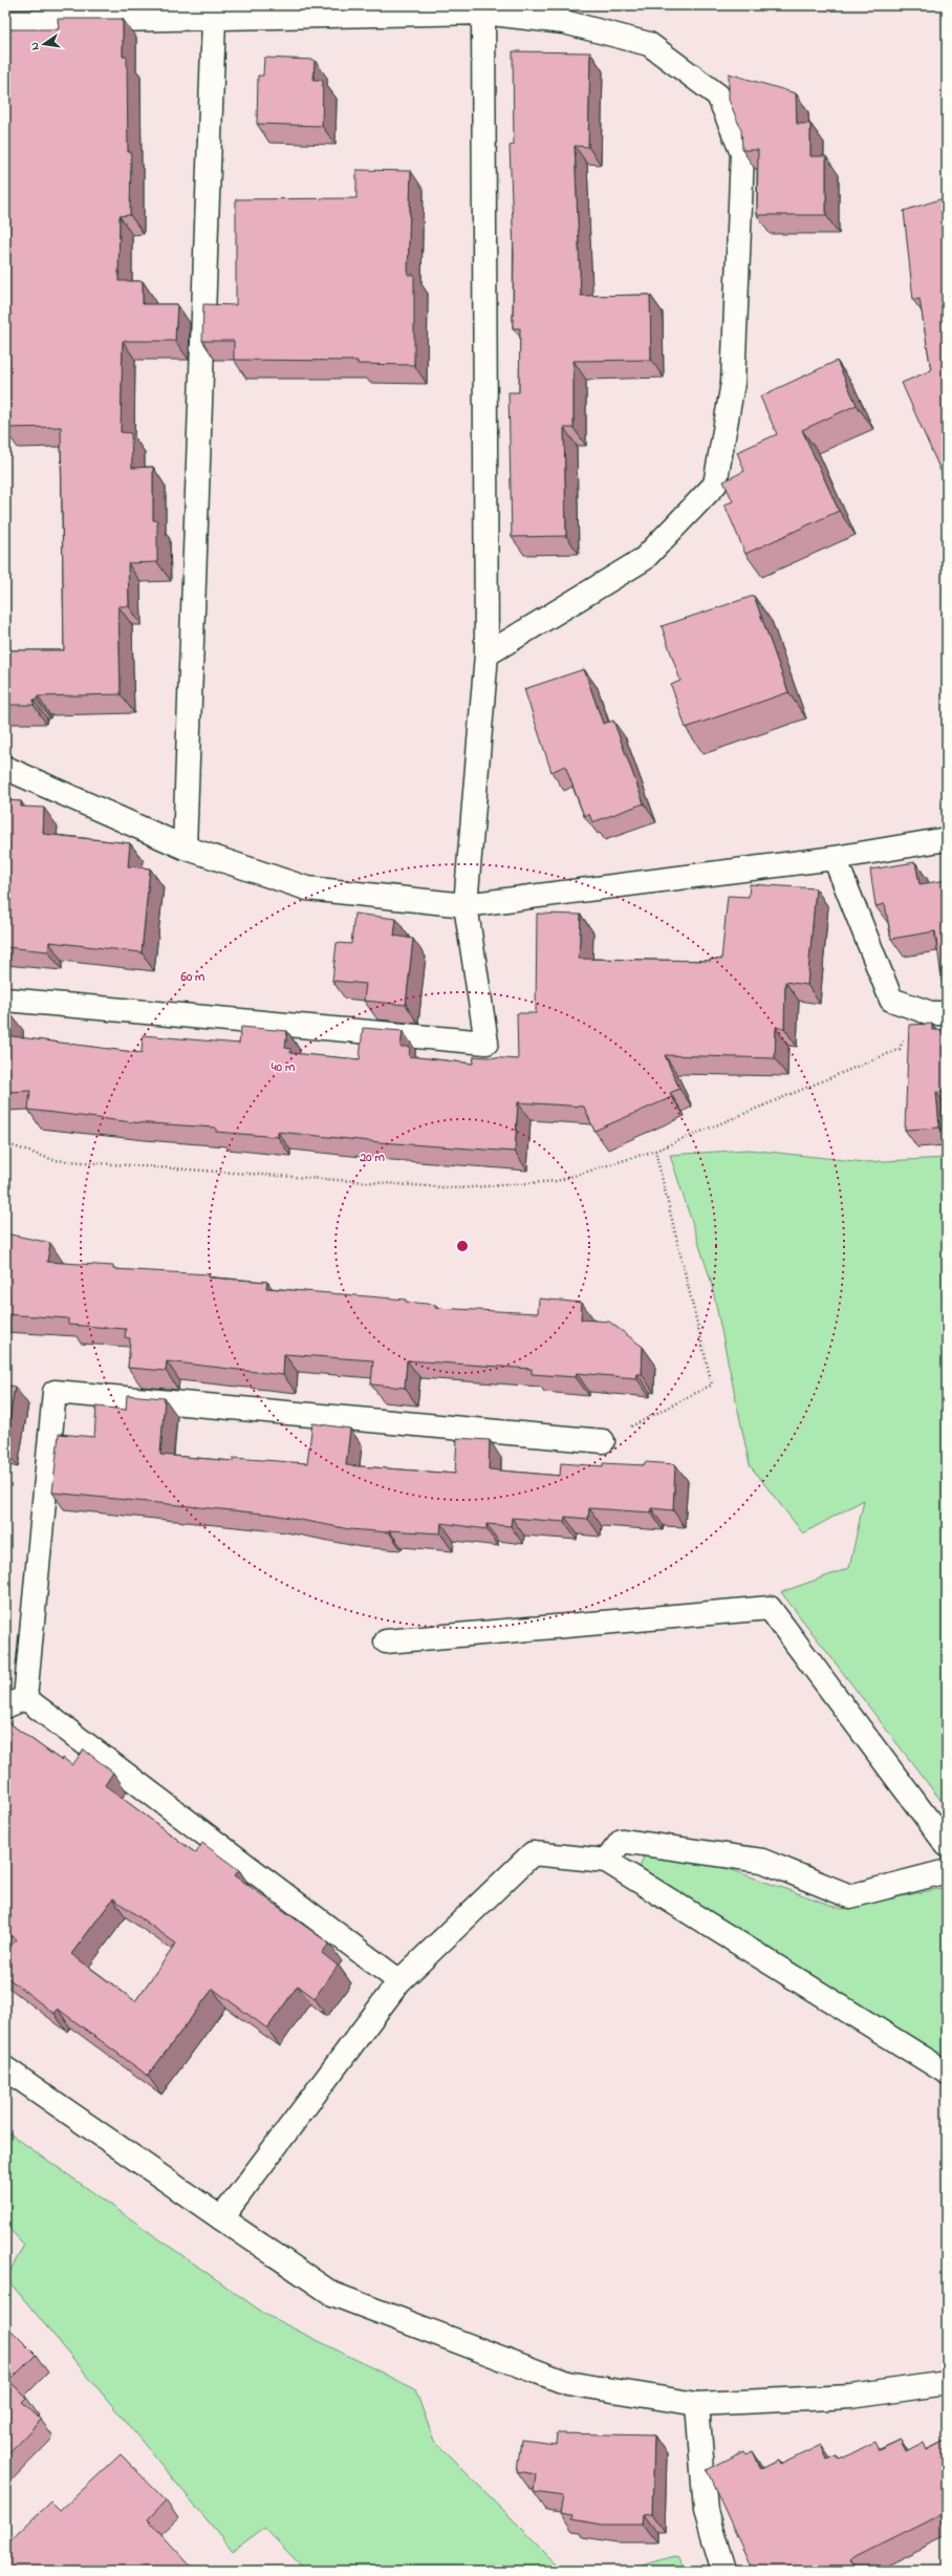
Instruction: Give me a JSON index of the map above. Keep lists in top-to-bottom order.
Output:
{
  "north": "left",
  "rings": ["60 m", "40 m", "20 m"]
}
